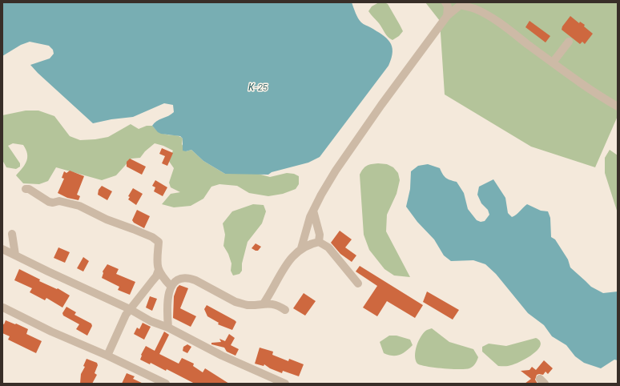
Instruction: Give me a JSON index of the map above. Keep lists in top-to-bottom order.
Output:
{
  "water": ["К-25"]
}
